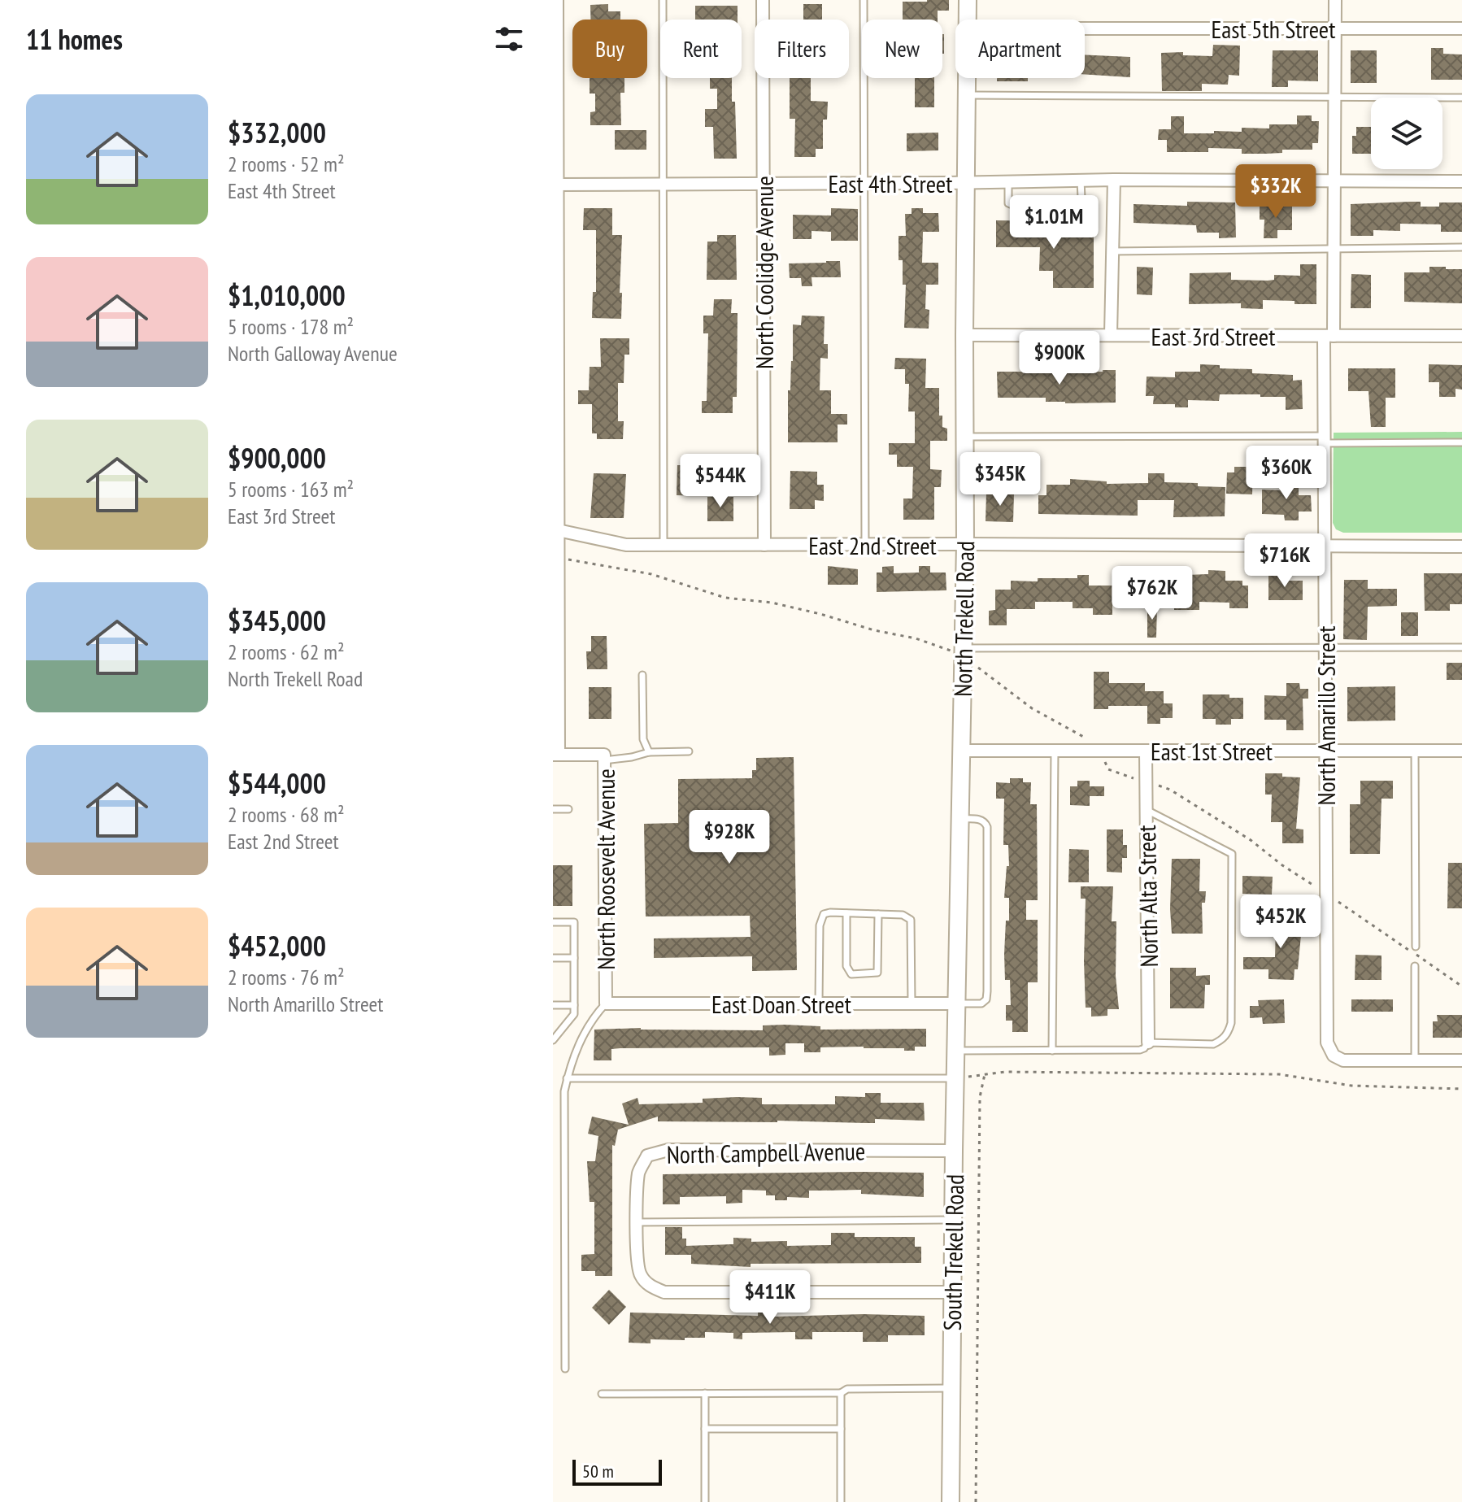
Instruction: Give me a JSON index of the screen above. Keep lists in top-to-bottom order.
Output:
{
  "streets": {
    "main road": ["North Trekell Road", "South Trekell Road"],
    "street": [
      "East 5th Street",
      "East 4th Street",
      "North Coolidge Avenue",
      "East 3rd Street",
      "East 2nd Street",
      "North Amarillo Street",
      "East 1st Street",
      "North Roosevelt Avenue",
      "North Alta Street",
      "East Doan Street",
      "North Campbell Avenue"
    ]
  },
  "crossings": [
    ["East 5th Street", "North Amarillo Street"],
    ["East 4th Street", "North Coolidge Avenue"],
    ["East 4th Street", "North Trekell Road"],
    ["East 4th Street", "North Amarillo Street"],
    ["East 4th Street", "North Roosevelt Avenue"],
    ["North Coolidge Avenue", "East 2nd Street"],
    ["East 3rd Street", "North Trekell Road"],
    ["East 3rd Street", "North Amarillo Street"],
    ["East 2nd Street", "North Trekell Road"],
    ["East 2nd Street", "North Amarillo Street"],
    ["East 2nd Street", "North Roosevelt Avenue"],
    ["North Trekell Road", "East 1st Street"],
    ["North Trekell Road", "East Doan Street"],
    ["North Trekell Road", "South Trekell Road"],
    ["North Amarillo Street", "East 1st Street"],
    ["East 1st Street", "North Alta Street"],
    ["North Roosevelt Avenue", "East Doan Street"],
    ["East Doan Street", "South Trekell Road"],
    ["North Campbell Avenue", "South Trekell Road"]
  ],
  "scale_bar": "50 m",
  "page": {
    "heading": "11 homes",
    "chip": [
      "Buy",
      "Rent",
      "Filters",
      "New",
      "Apartment"
    ],
    "list": [
      {
        "name": "$332,000",
        "note": "2 rooms · 52 m² · East 4th Street"
      },
      {
        "name": "$1,010,000",
        "note": "5 rooms · 178 m² · North Galloway Avenue"
      },
      {
        "name": "$900,000",
        "note": "5 rooms · 163 m² · East 3rd Street"
      },
      {
        "name": "$345,000",
        "note": "2 rooms · 62 m² · North Trekell Road"
      },
      {
        "name": "$544,000",
        "note": "2 rooms · 68 m² · East 2nd Street"
      },
      {
        "name": "$452,000",
        "note": "2 rooms · 76 m² · North Amarillo Street"
      }
    ],
    "price": [
      "$332K",
      "$1.01M",
      "$900K",
      "$360K",
      "$345K",
      "$544K",
      "$716K",
      "$762K",
      "$928K",
      "$452K",
      "$411K"
    ],
    "scale": "50 m"
  }
}
